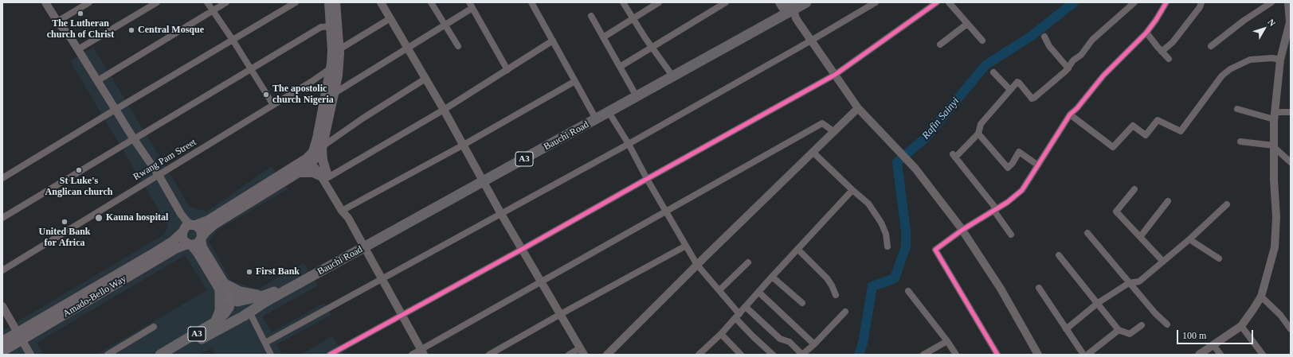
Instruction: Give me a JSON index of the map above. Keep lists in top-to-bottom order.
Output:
{
  "streets": {
    "highway": ["Bauchi Road", "A3"],
    "main road": ["Amado-Bello Way"],
    "street": ["Rwang Pam Street"]
  },
  "crossings": [
    ["Bauchi Road", "A3"]
  ],
  "water": ["Rafin Sainyi"],
  "places": [
    "The Lutheran church of Christ",
    "Central Mosque",
    "The apostolic church Nigeria",
    "St Luke's Anglican church",
    "Kauna hospital",
    "United Bank for Africa",
    "First Bank"
  ],
  "scale_bar": "100 m",
  "north": "top right"
}
